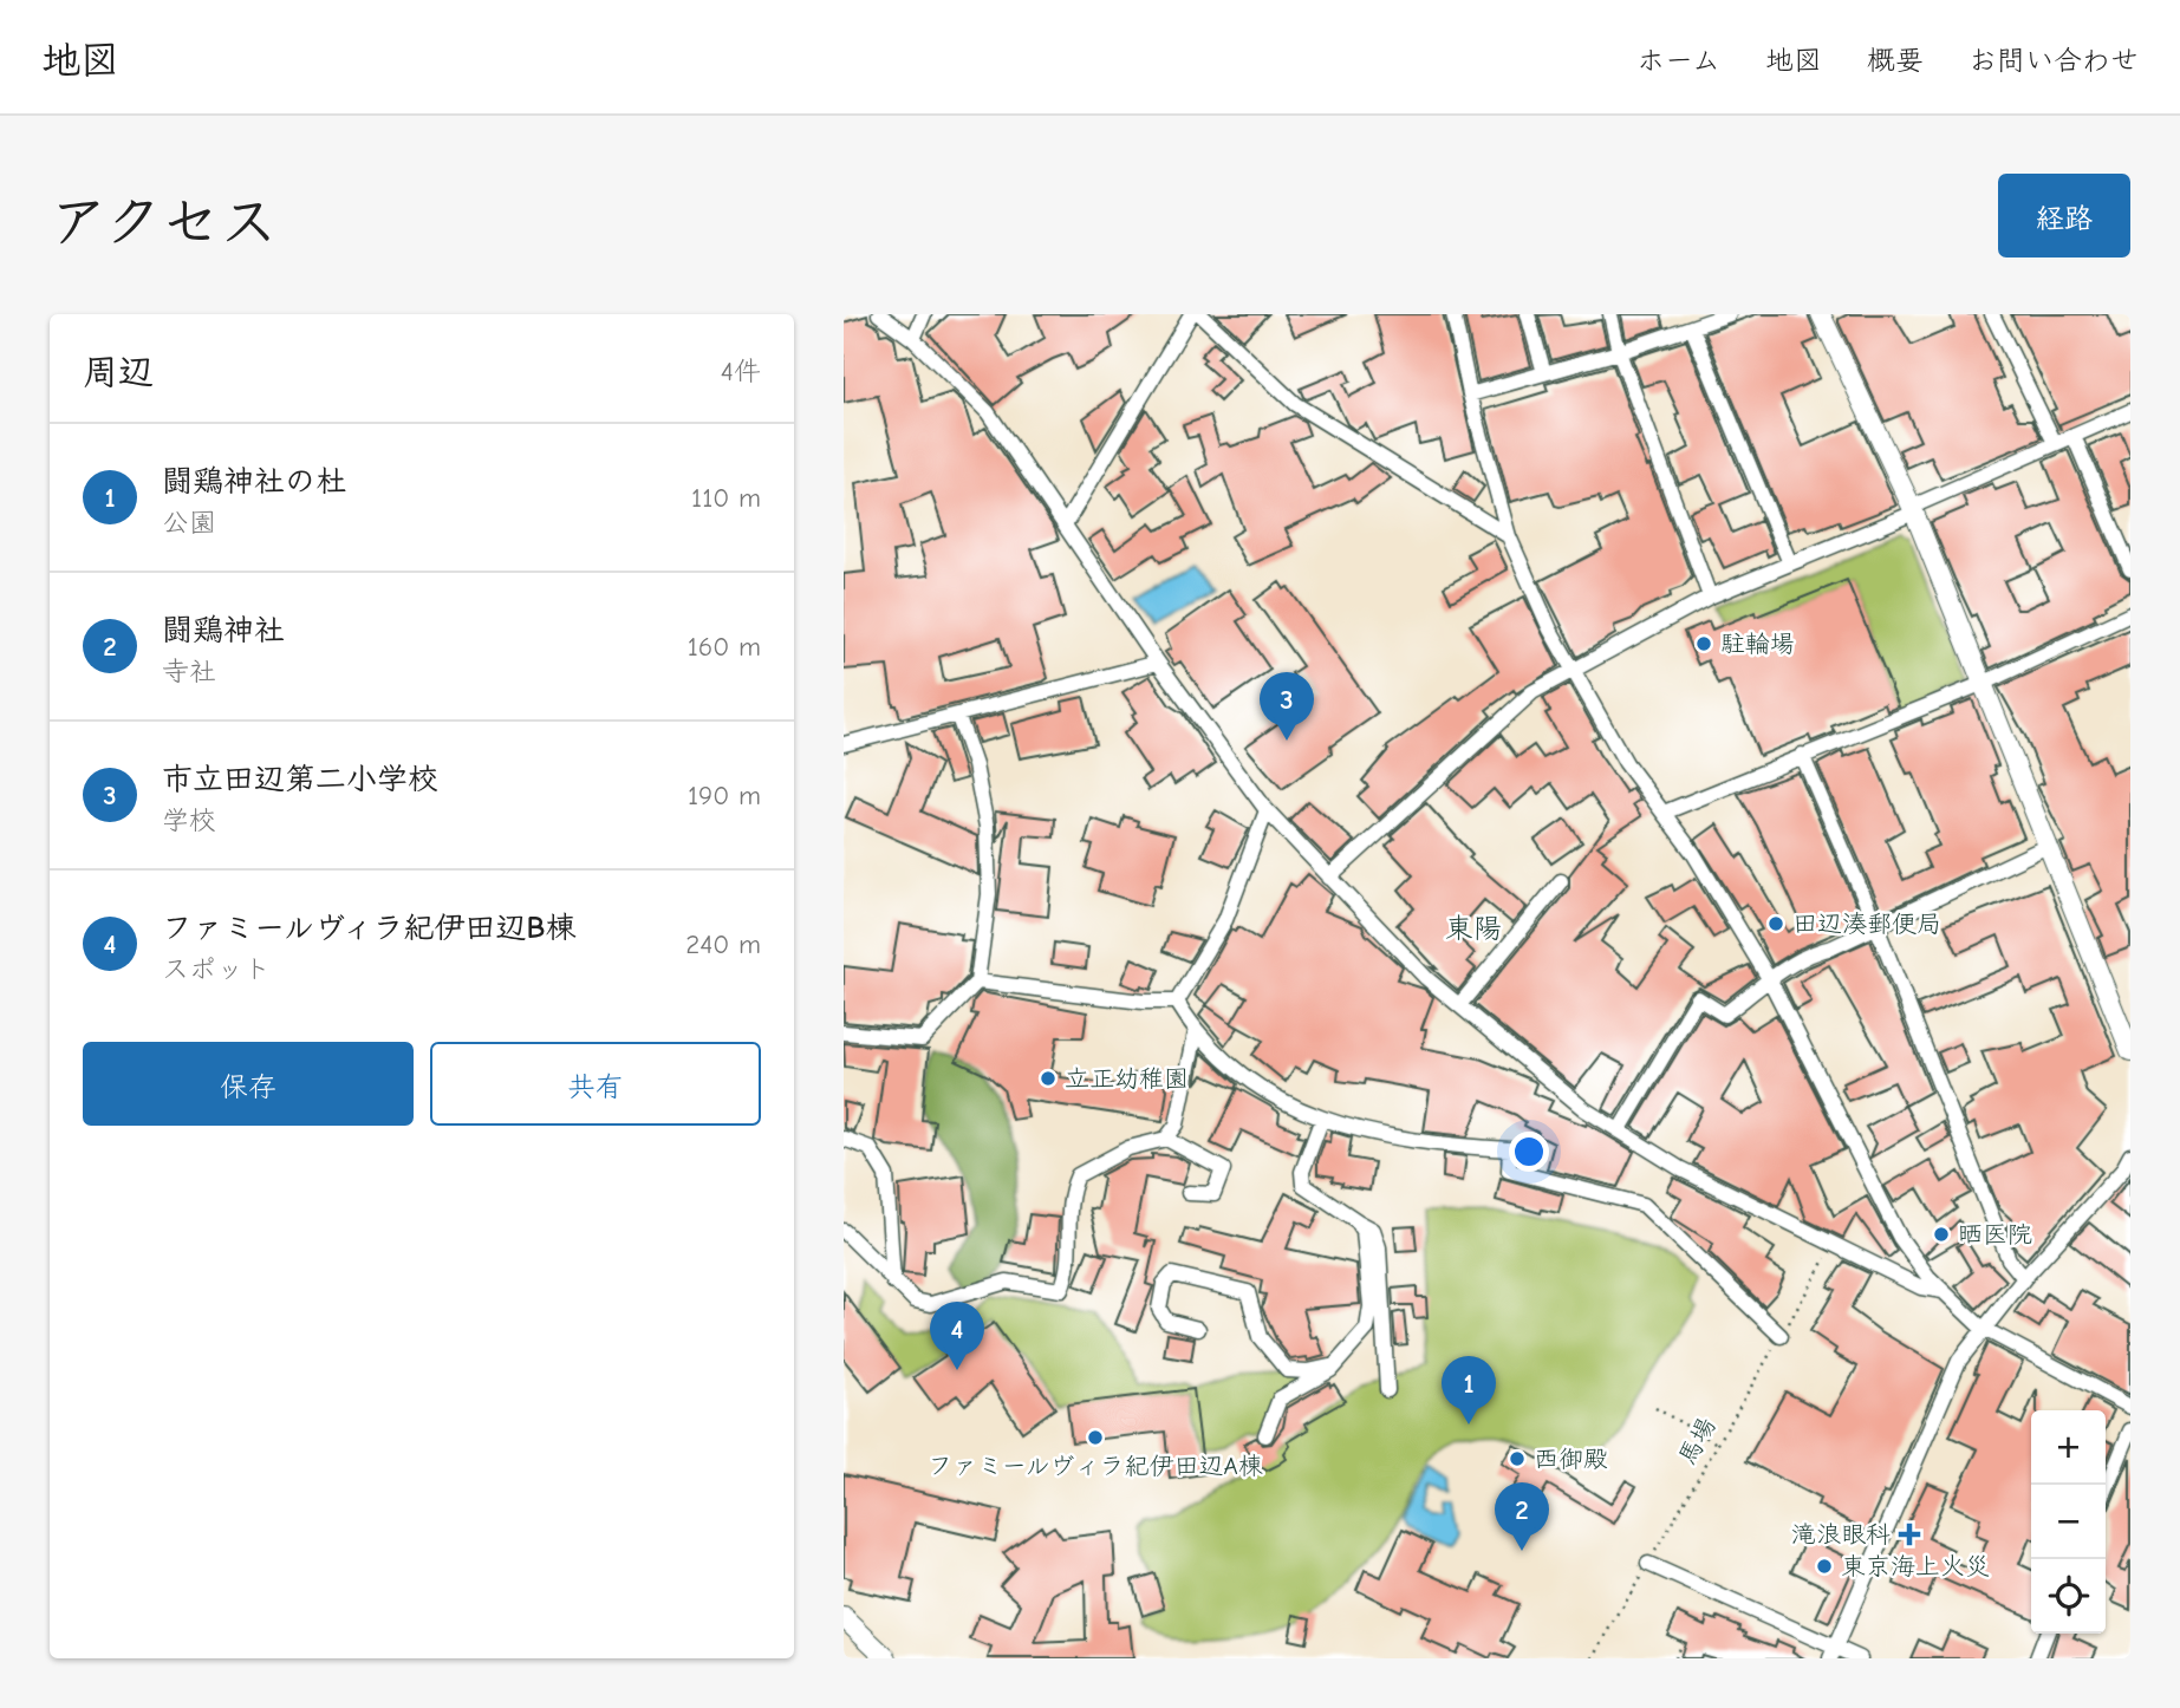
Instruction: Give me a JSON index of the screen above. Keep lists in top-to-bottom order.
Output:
{
  "streets": {
    "path": ["馬場"]
  },
  "districts": ["東陽"],
  "places": {
    "other": [
      "駐輪場",
      "田辺湊郵便局",
      "立正幼稚園",
      "晒医院",
      "ファミールヴィラ紀伊田辺A棟",
      "西御殿",
      "東京海上火災"
    ],
    "health": ["滝浪眼科"]
  },
  "page": {
    "header": "地図",
    "nav": [
      "ホーム",
      "地図",
      "概要",
      "お問い合わせ"
    ],
    "title": "アクセス",
    "buttons": [
      "経路",
      ["保存", "共有"]
    ],
    "heading": ["周辺", "4件"],
    "list": [
      {
        "mark": "1",
        "name": "闘鶏神社の杜",
        "note": "公園",
        "value": "110 m"
      },
      {
        "mark": "2",
        "name": "闘鶏神社",
        "note": "寺社",
        "value": "160 m"
      },
      {
        "mark": "3",
        "name": "市立田辺第二小学校",
        "note": "学校",
        "value": "190 m"
      },
      {
        "mark": "4",
        "name": "ファミールヴィラ紀伊田辺B棟",
        "note": "スポット",
        "value": "240 m"
      }
    ],
    "pins": [
      "3",
      "4",
      "1",
      "2"
    ],
    "map_buttons": ["+", "−"]
  }
}
